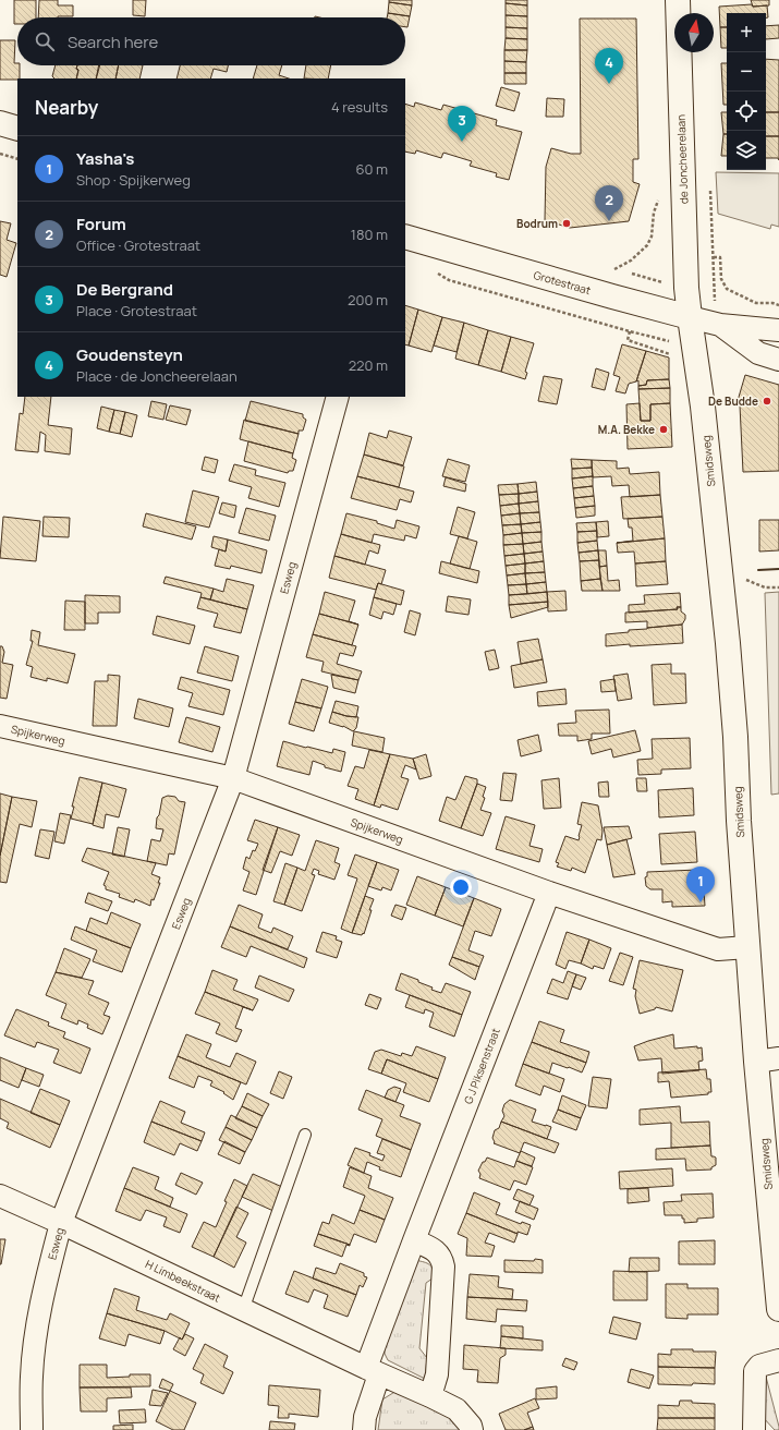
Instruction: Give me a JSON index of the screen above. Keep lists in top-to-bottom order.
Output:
{
  "streets": {
    "main road": ["de Joncheerelaan", "Grotestraat", "Smidsweg"],
    "street": [
      "Esweg",
      "Spijkerweg",
      "G J Piksenstraat",
      "H Limbeekstraat"
    ]
  },
  "crossings": [
    ["de Joncheerelaan", "Grotestraat"],
    ["de Joncheerelaan", "Smidsweg"],
    ["Grotestraat", "Smidsweg"],
    ["Smidsweg", "Spijkerweg"],
    ["Esweg", "Spijkerweg"],
    ["Esweg", "H Limbeekstraat"],
    ["Spijkerweg", "G J Piksenstraat"],
    ["G J Piksenstraat", "H Limbeekstraat"]
  ],
  "places": ["Bodrum", "De Budde", "M.A. Bekke"],
  "north": "top",
  "page": {
    "map_buttons": ["+", "−"],
    "search": "Search here",
    "pins": [
      "4",
      "3",
      "2",
      "1"
    ],
    "heading": ["Nearby", "4 results"],
    "list": [
      {
        "mark": "1",
        "name": "Yasha's",
        "note": "Shop · Spijkerweg",
        "value": "60 m"
      },
      {
        "mark": "2",
        "name": "Forum",
        "note": "Office · Grotestraat",
        "value": "180 m"
      },
      {
        "mark": "3",
        "name": "De Bergrand",
        "note": "Place · Grotestraat",
        "value": "200 m"
      },
      {
        "mark": "4",
        "name": "Goudensteyn",
        "note": "Place · de Joncheerelaan",
        "value": "220 m"
      }
    ]
  }
}
